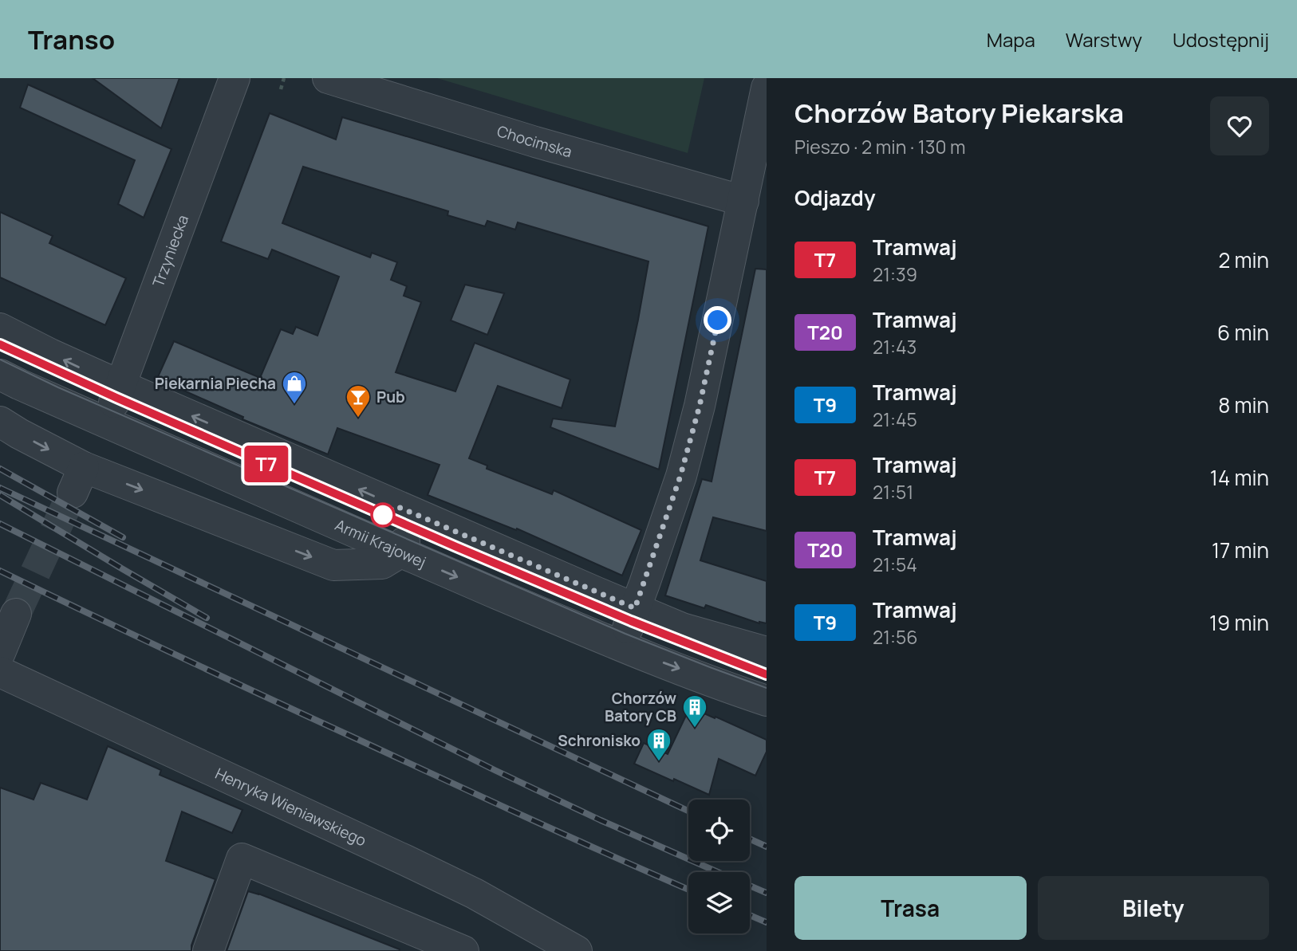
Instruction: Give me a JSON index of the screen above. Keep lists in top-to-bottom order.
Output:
{
  "streets": {
    "street": [
      "Chocimska",
      "Trzyniecka",
      "Armii Krajowej",
      "Henryka Wieniawskiego"
    ]
  },
  "crossings": [
    ["Trzyniecka", "Armii Krajowej"]
  ],
  "places": {
    "shop": ["Piekarnia Piecha"],
    "bar": ["Pub"],
    "building": ["Chorzów Batory CB", "Schronisko"]
  },
  "lines": ["tram line T7"],
  "page": {
    "header": "Transo",
    "nav": ["Mapa", "Warstwy", "Udostępnij"],
    "on_map": "T7",
    "heading": [
      ["Chorzów Batory Piekarska", "Pieszo · 2 min · 130 m"],
      "Odjazdy"
    ],
    "list": [
      {
        "mark": "T7",
        "name": "Tramwaj",
        "note": "21:39",
        "value": "2 min"
      },
      {
        "mark": "T20",
        "name": "Tramwaj",
        "note": "21:43",
        "value": "6 min"
      },
      {
        "mark": "T9",
        "name": "Tramwaj",
        "note": "21:45",
        "value": "8 min"
      },
      {
        "mark": "T7",
        "name": "Tramwaj",
        "note": "21:51",
        "value": "14 min"
      },
      {
        "mark": "T20",
        "name": "Tramwaj",
        "note": "21:54",
        "value": "17 min"
      },
      {
        "mark": "T9",
        "name": "Tramwaj",
        "note": "21:56",
        "value": "19 min"
      }
    ],
    "buttons": ["Trasa", "Bilety"]
  }
}
